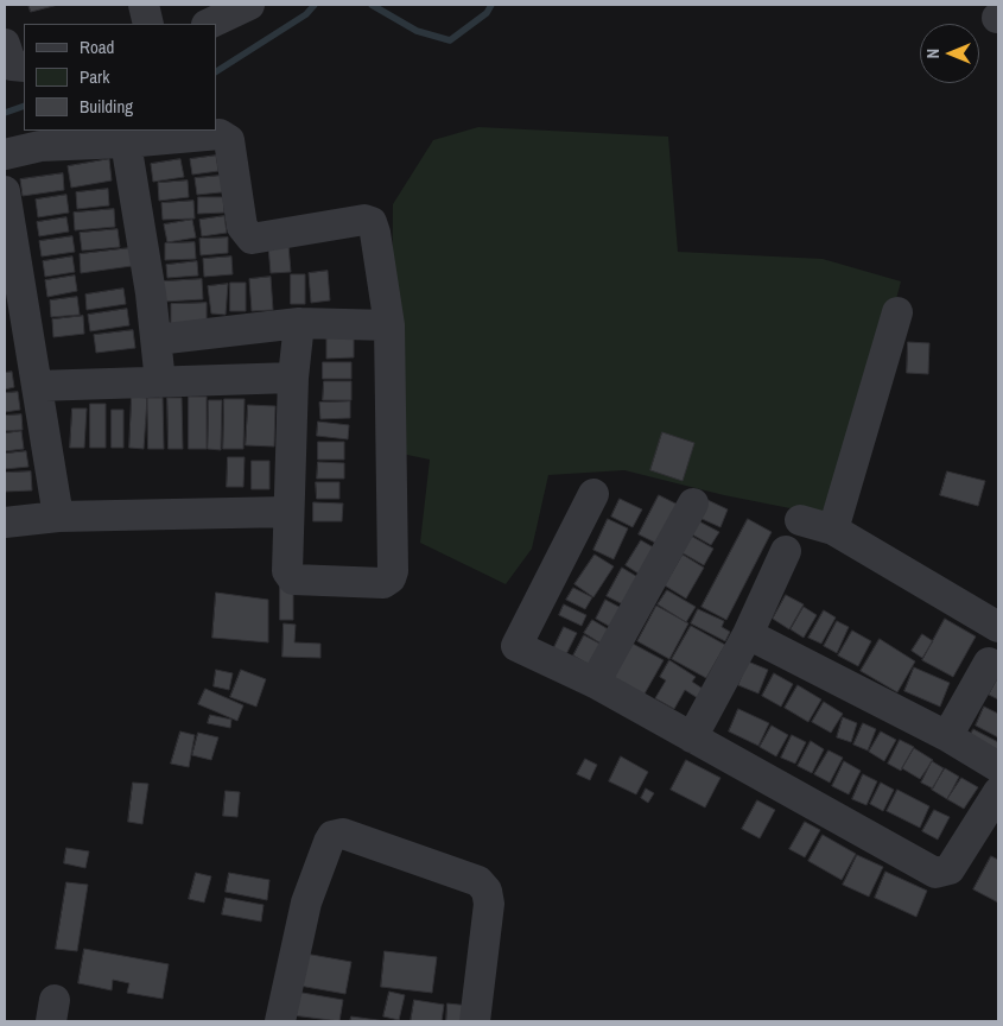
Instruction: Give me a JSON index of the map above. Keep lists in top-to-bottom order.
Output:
{
  "legend": ["Road", "Park", "Building"],
  "north": "left"
}
